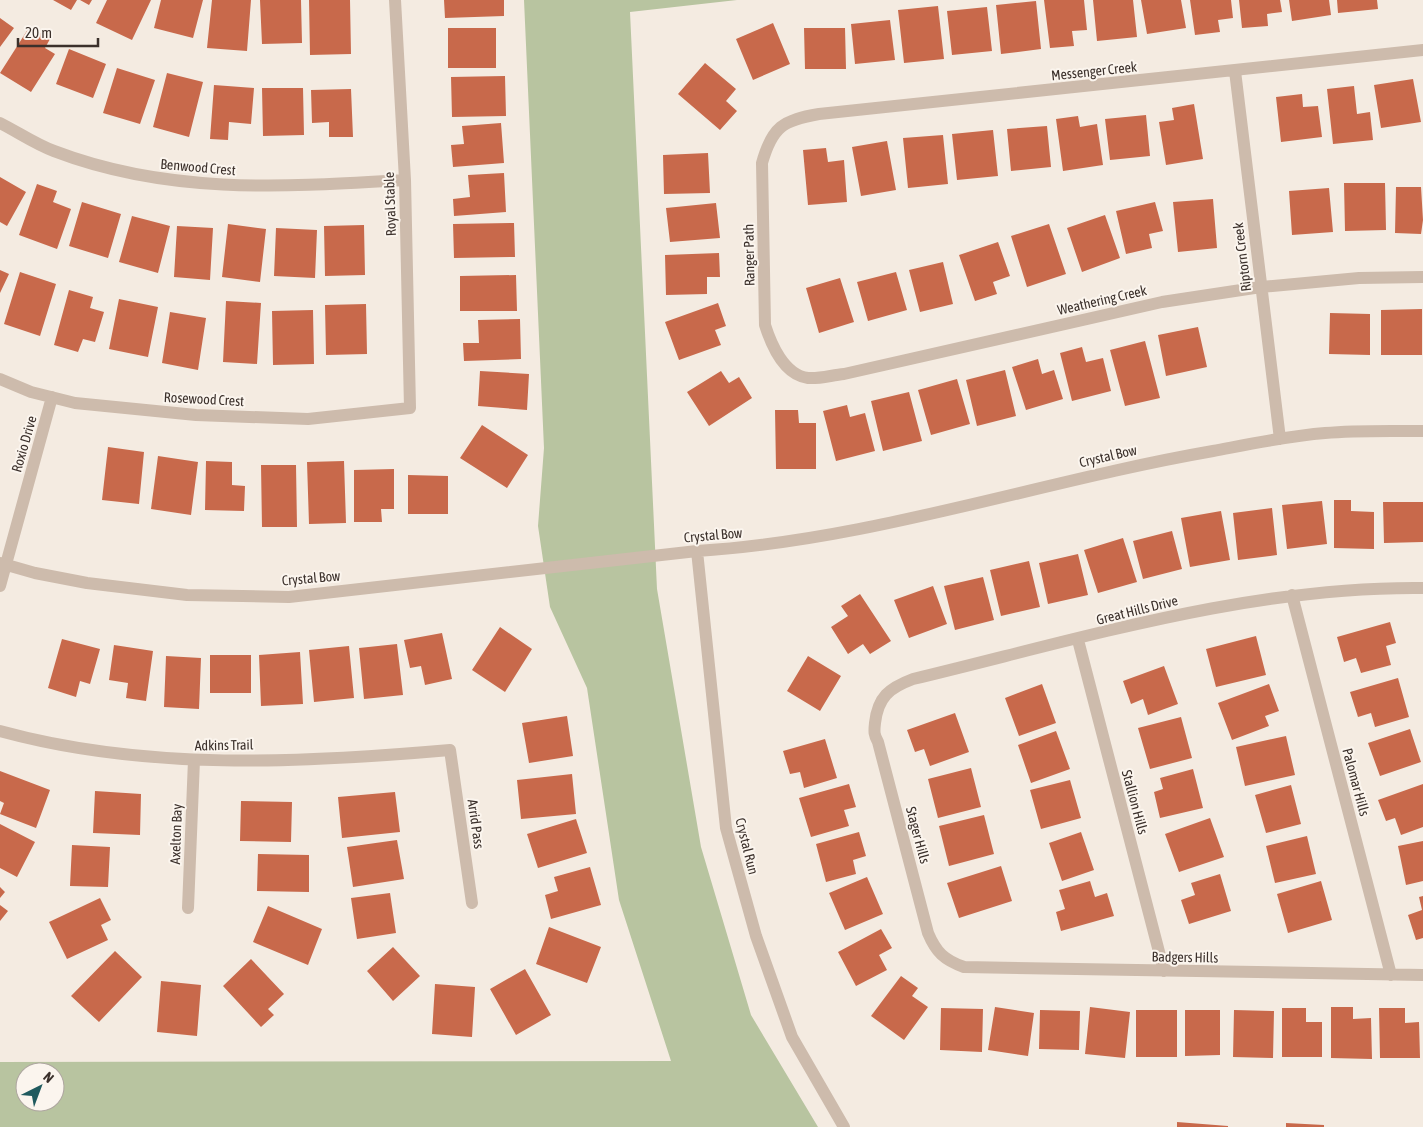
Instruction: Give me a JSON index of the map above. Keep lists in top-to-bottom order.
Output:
{
  "streets": {
    "street": [
      "Messenger Creek",
      "Benwood Crest",
      "Royal Stable",
      "Ranger Path",
      "Riptorn Creek",
      "Weathering Creek",
      "Rosewood Crest",
      "Roxio Drive",
      "Crystal Bow",
      "Great Hills Drive",
      "Adkins Trail",
      "Palomar Hills",
      "Stallion Hills",
      "Arrid Pass",
      "Axelton Bay",
      "Stager Hills",
      "Crystal Run",
      "Badgers Hills"
    ]
  },
  "crossings": [
    ["Messenger Creek", "Ranger Path"],
    ["Messenger Creek", "Riptorn Creek"],
    ["Benwood Crest", "Royal Stable"],
    ["Royal Stable", "Rosewood Crest"],
    ["Ranger Path", "Weathering Creek"],
    ["Riptorn Creek", "Weathering Creek"],
    ["Riptorn Creek", "Crystal Bow"],
    ["Rosewood Crest", "Roxio Drive"],
    ["Roxio Drive", "Crystal Bow"],
    ["Crystal Bow", "Crystal Run"],
    ["Great Hills Drive", "Palomar Hills"],
    ["Great Hills Drive", "Stallion Hills"],
    ["Great Hills Drive", "Stager Hills"],
    ["Adkins Trail", "Arrid Pass"],
    ["Adkins Trail", "Axelton Bay"],
    ["Palomar Hills", "Badgers Hills"],
    ["Stallion Hills", "Badgers Hills"],
    ["Stager Hills", "Badgers Hills"]
  ],
  "scale_bar": "20 m",
  "north": "top right"
}
